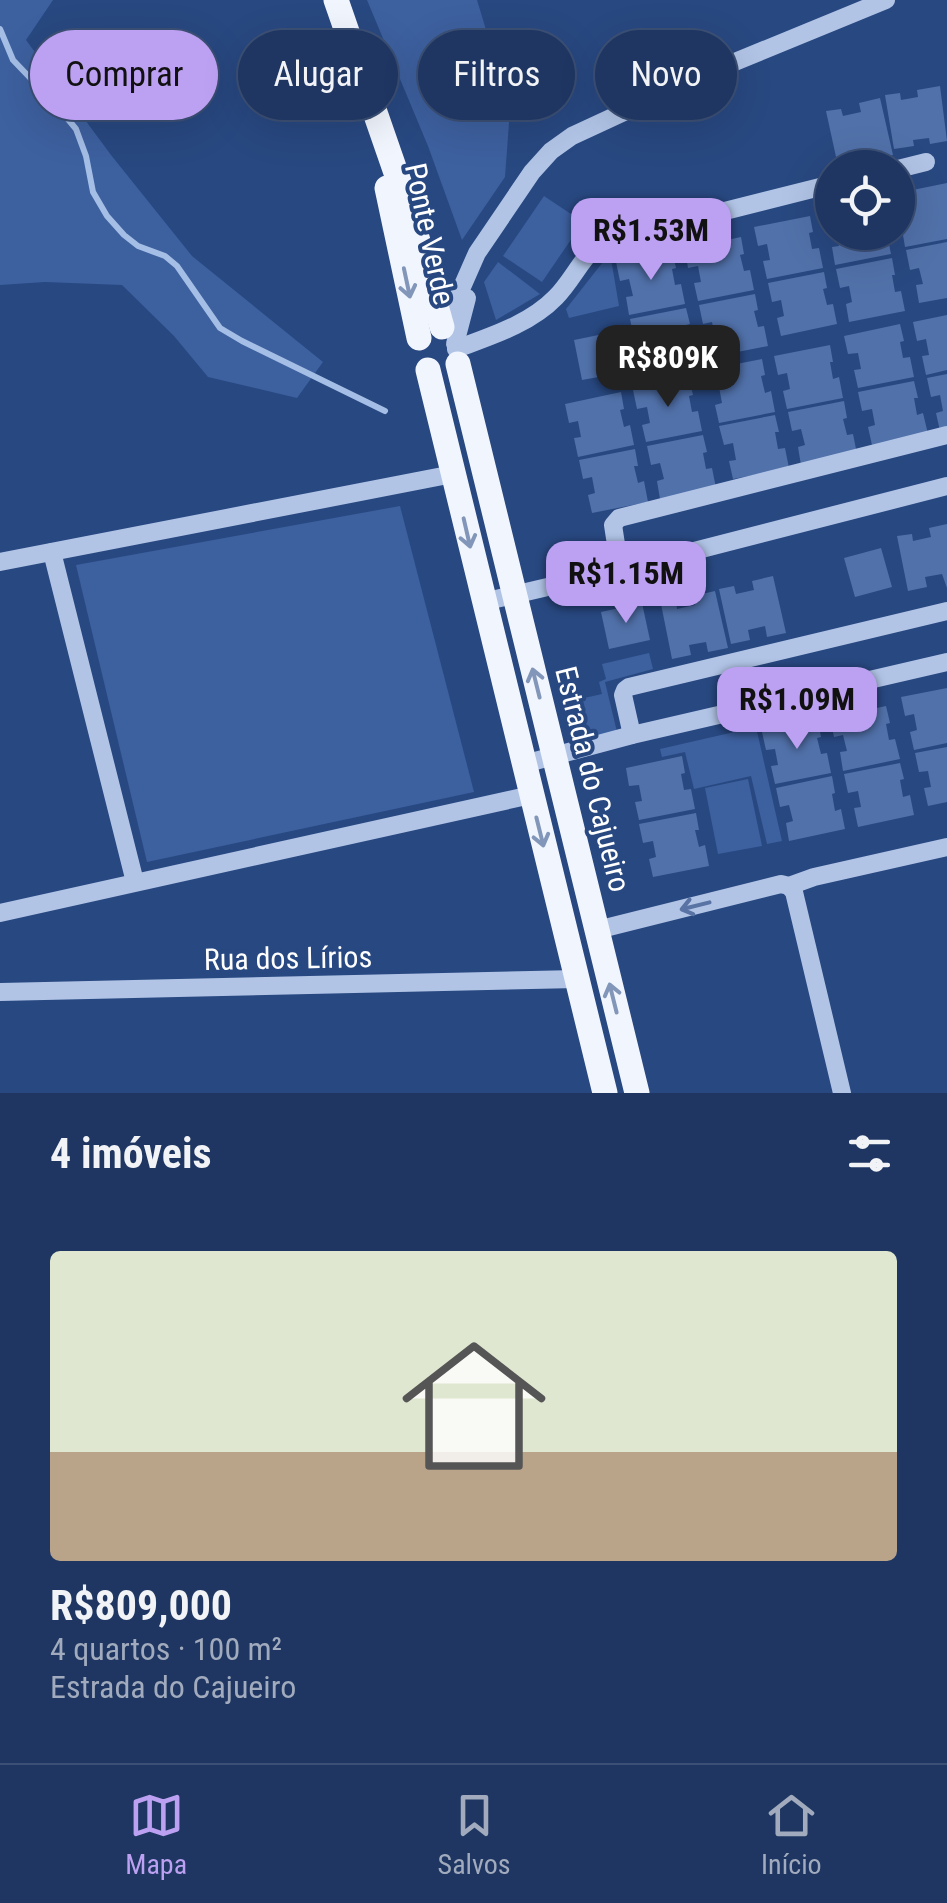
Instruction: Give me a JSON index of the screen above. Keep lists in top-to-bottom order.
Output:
{
  "streets": {
    "main road": ["Ponte Verde", "Estrada do Cajueiro"],
    "street": ["Rua dos Lírios"]
  },
  "crossings": [
    ["Ponte Verde", "Estrada do Cajueiro"]
  ],
  "page": {
    "chip": [
      "Comprar",
      "Alugar",
      "Filtros",
      "Novo"
    ],
    "price": [
      "R$1.53M",
      "R$809K",
      "R$1.15M",
      "R$1.09M"
    ],
    "heading": "4 imóveis",
    "list": [
      {
        "name": "R$809,000",
        "note": "4 quartos · 100 m² · Estrada do Cajueiro"
      }
    ],
    "tabs": ["Mapa", "Salvos", "Início"]
  }
}
